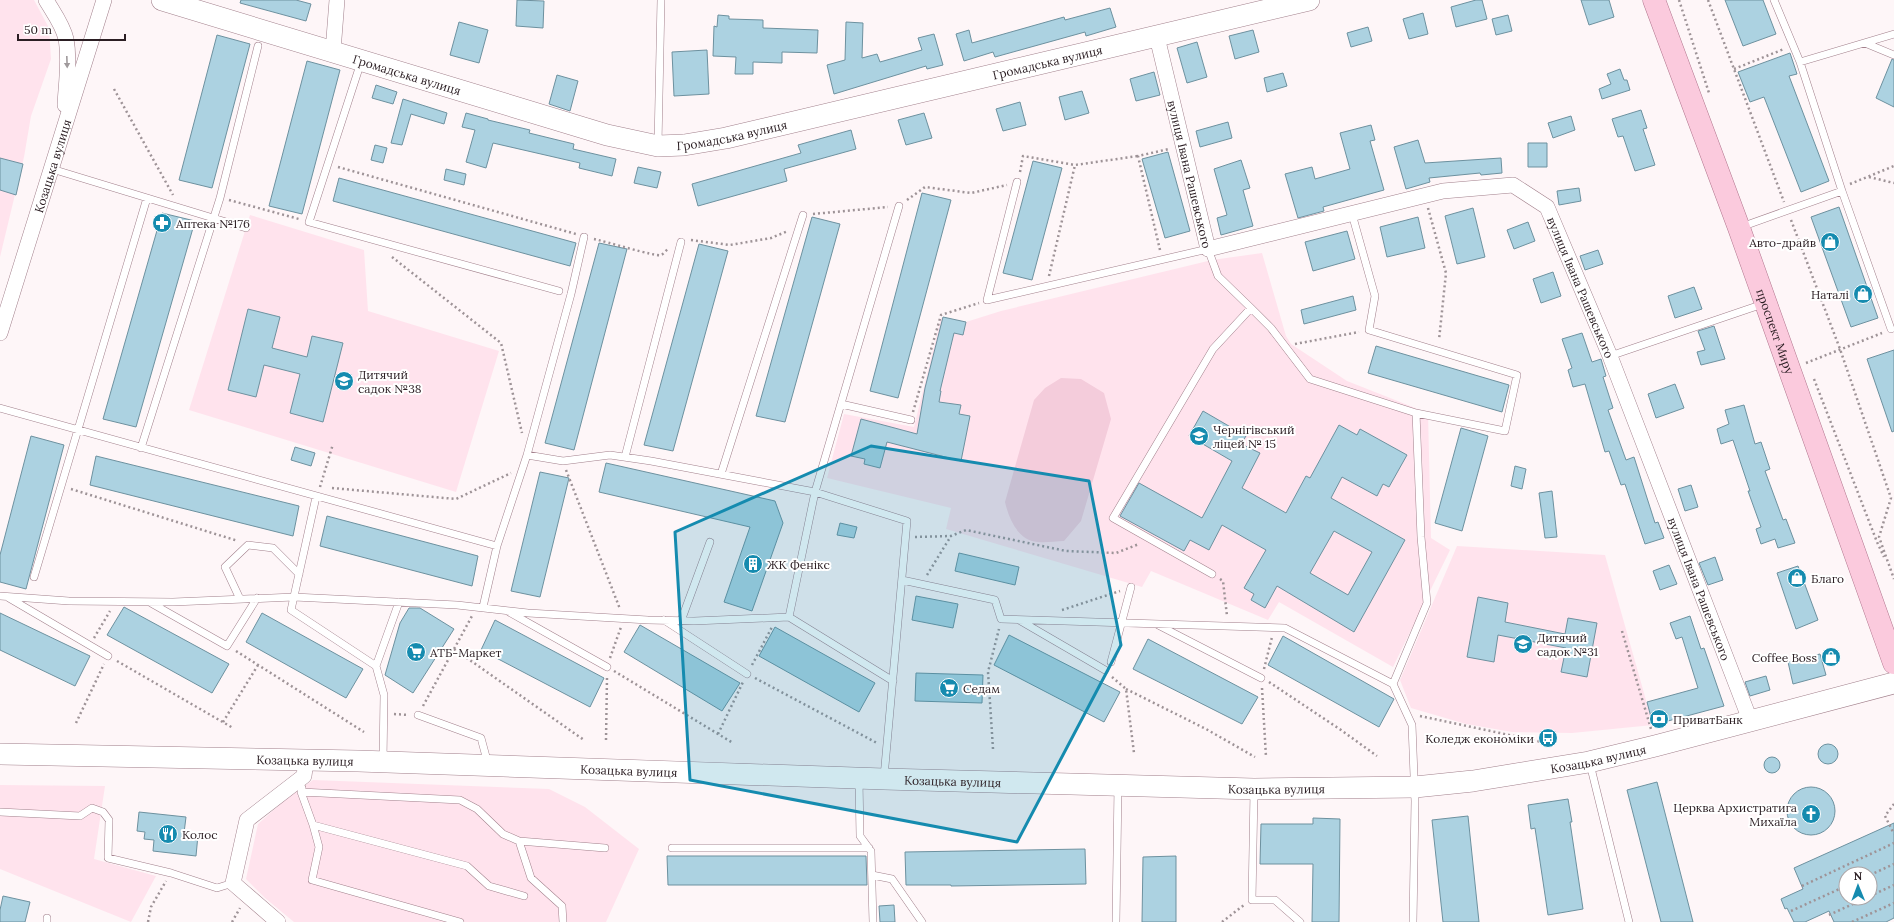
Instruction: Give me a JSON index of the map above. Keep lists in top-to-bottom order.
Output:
{
  "streets": {
    "main road": ["Громадська вулиця", "Козацька вулиця", "проспект Миру"],
    "street": ["вулиця Івана Рашевського"]
  },
  "crossings": [
    ["Громадська вулиця", "вулиця Івана Рашевського"],
    ["Козацька вулиця", "вулиця Івана Рашевського"]
  ],
  "places": {
    "pharmacy": ["Аптека №176"],
    "shop": [
      "Авто-драйв",
      "Наталі",
      "Благо",
      "Coffee Boss"
    ],
    "school or university": ["Дитячий садок №38", "Чернігівський ліцей № 15", "Дитячий садок №31"],
    "building": ["ЖК Фенікс"],
    "supermarket": ["АТБ-Маркет", "Седам"],
    "bank": ["ПриватБанк"],
    "bus stop": ["Коледж економіки"],
    "church": ["Церква Архистратига Михаїла"],
    "restaurant": ["Колос"]
  },
  "scale_bar": "50 m",
  "north": "top"
}
